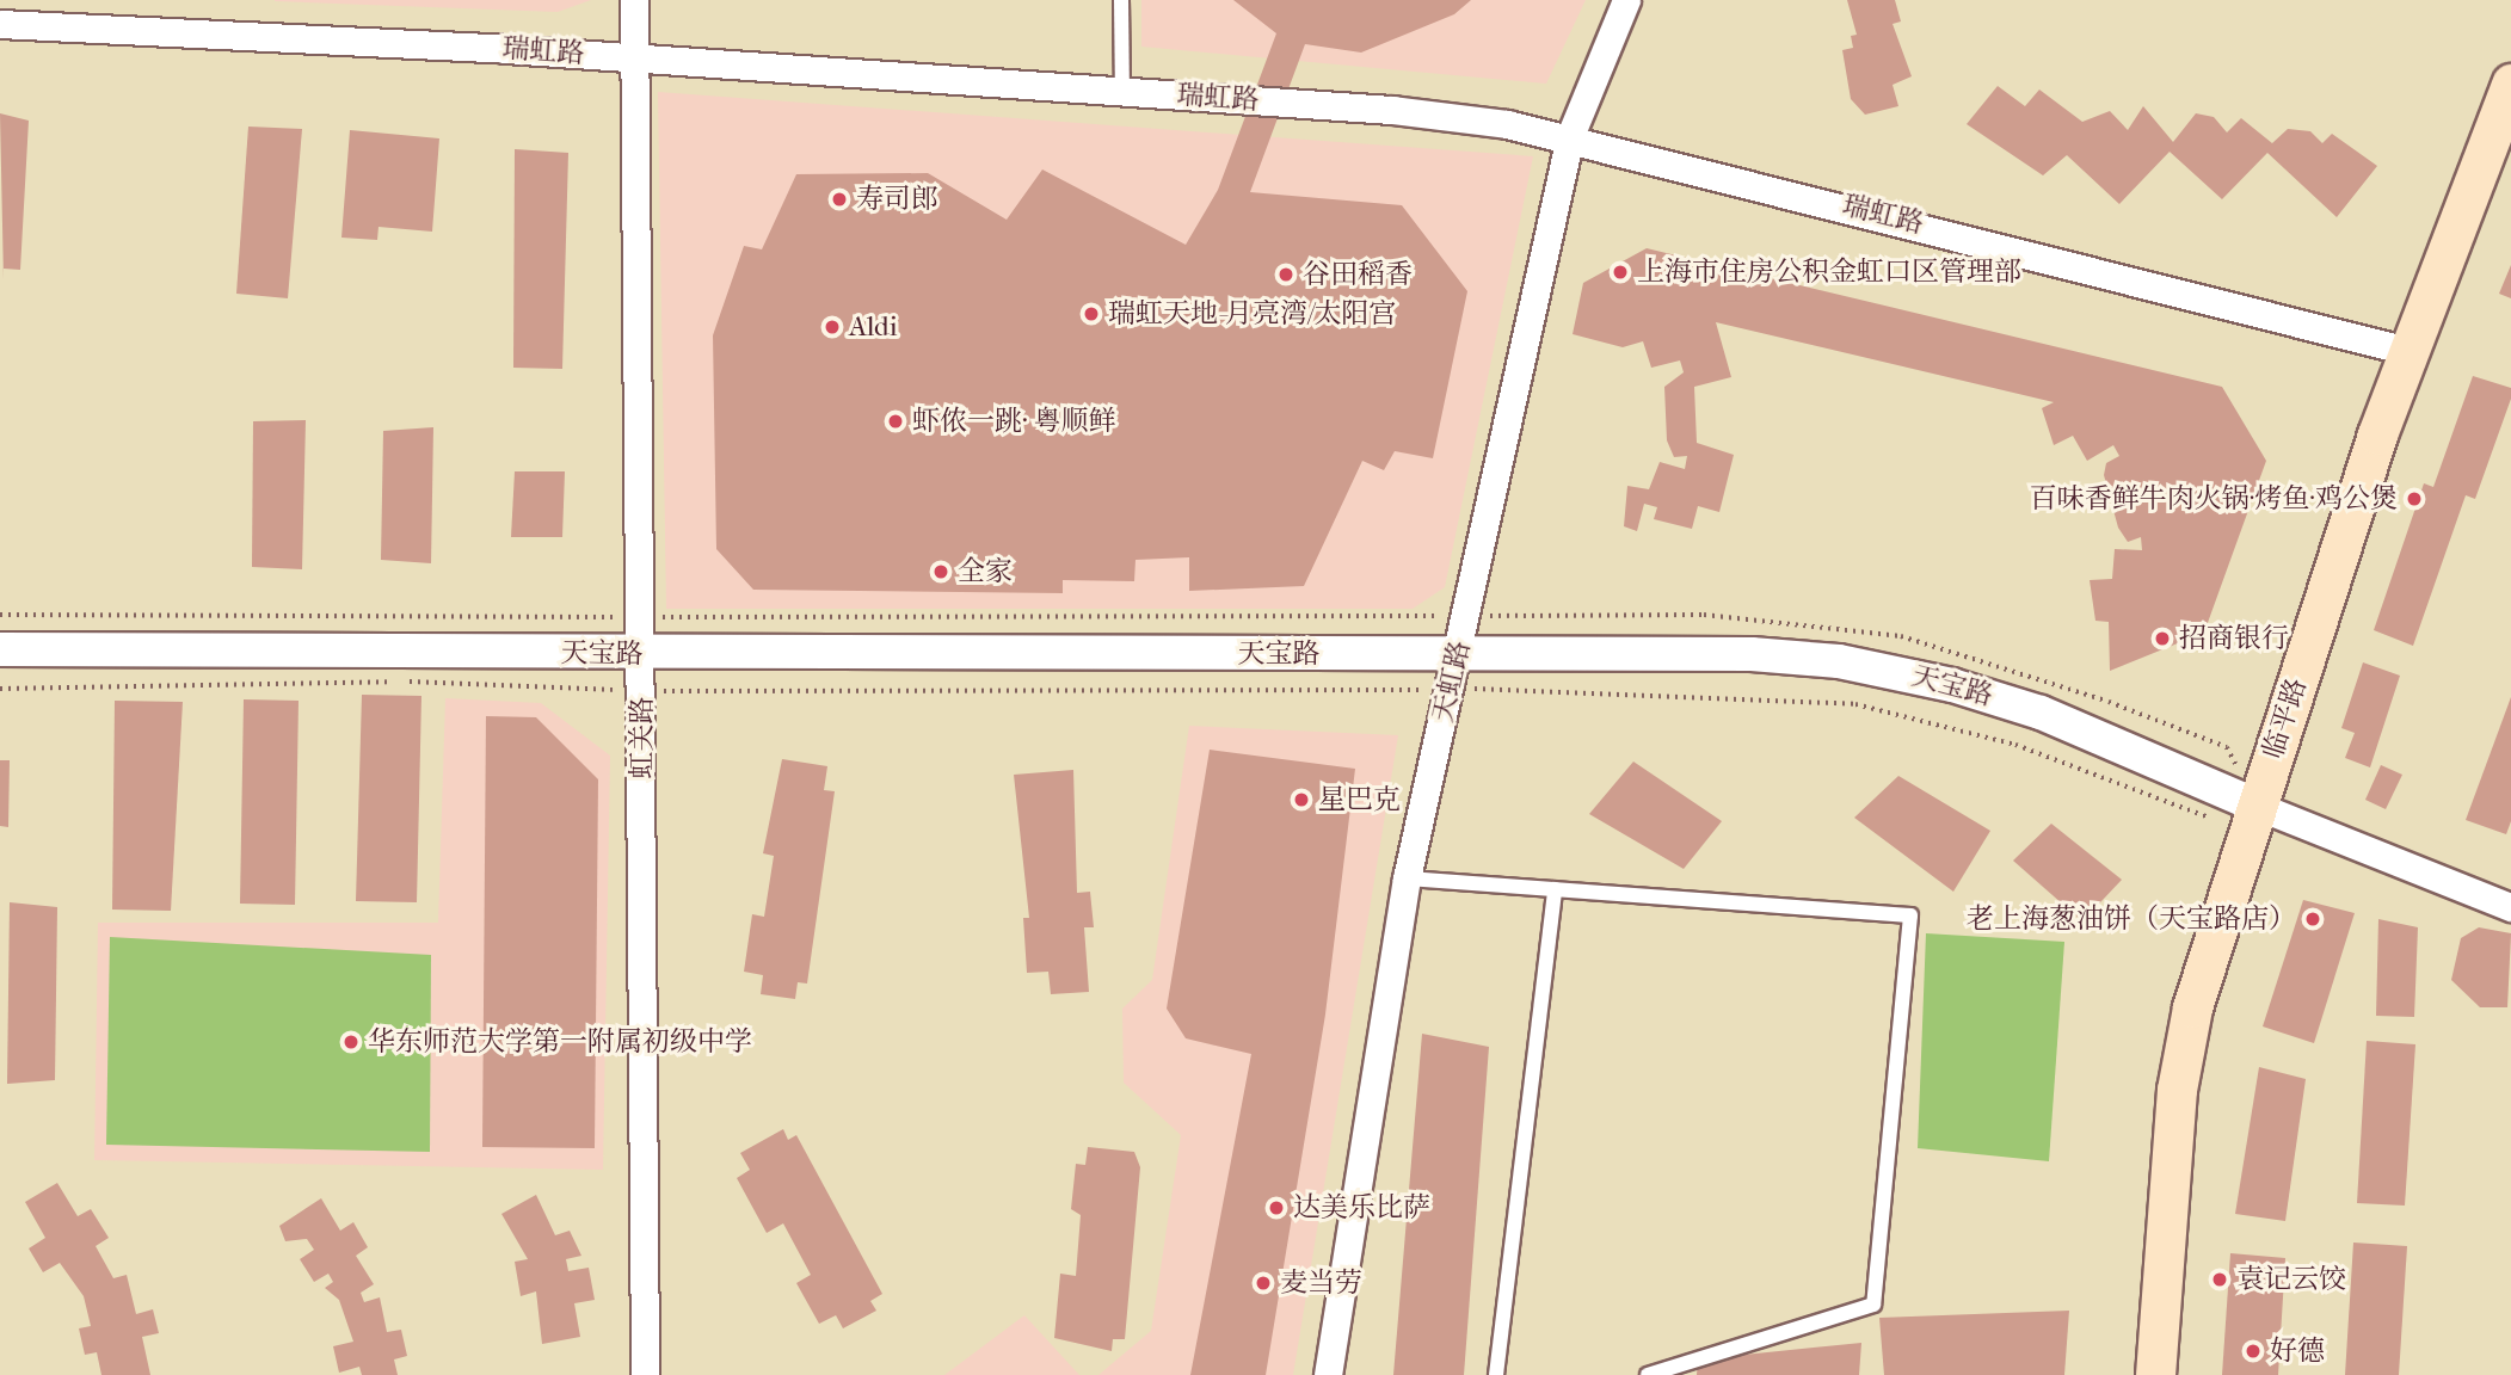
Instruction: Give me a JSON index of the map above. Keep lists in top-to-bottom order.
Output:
{
  "streets": {
    "main road": ["临平路"],
    "street": [
      "瑞虹路",
      "天宝路",
      "天虹路",
      "虹关路"
    ]
  },
  "crossings": [
    ["瑞虹路", "天虹路"],
    ["瑞虹路", "临平路"],
    ["瑞虹路", "虹关路"],
    ["天宝路", "天虹路"],
    ["天宝路", "临平路"],
    ["天宝路", "虹关路"]
  ],
  "places": [
    "寿司郎",
    "上海市住房公积金虹口区管理部",
    "谷田稻香",
    "瑞虹天地-月亮湾/太阳宫",
    "Aldi",
    "虾侬一跳· 粤顺鲜",
    "百味香鲜牛肉火锅·烤鱼·鸡公煲",
    "全家",
    "招商银行",
    "星巴克",
    "老上海葱油饼（天宝路店）",
    "华东师范大学第一附属初级中学",
    "达美乐比萨",
    "袁记云饺",
    "麦当劳",
    "好德"
  ]
}
